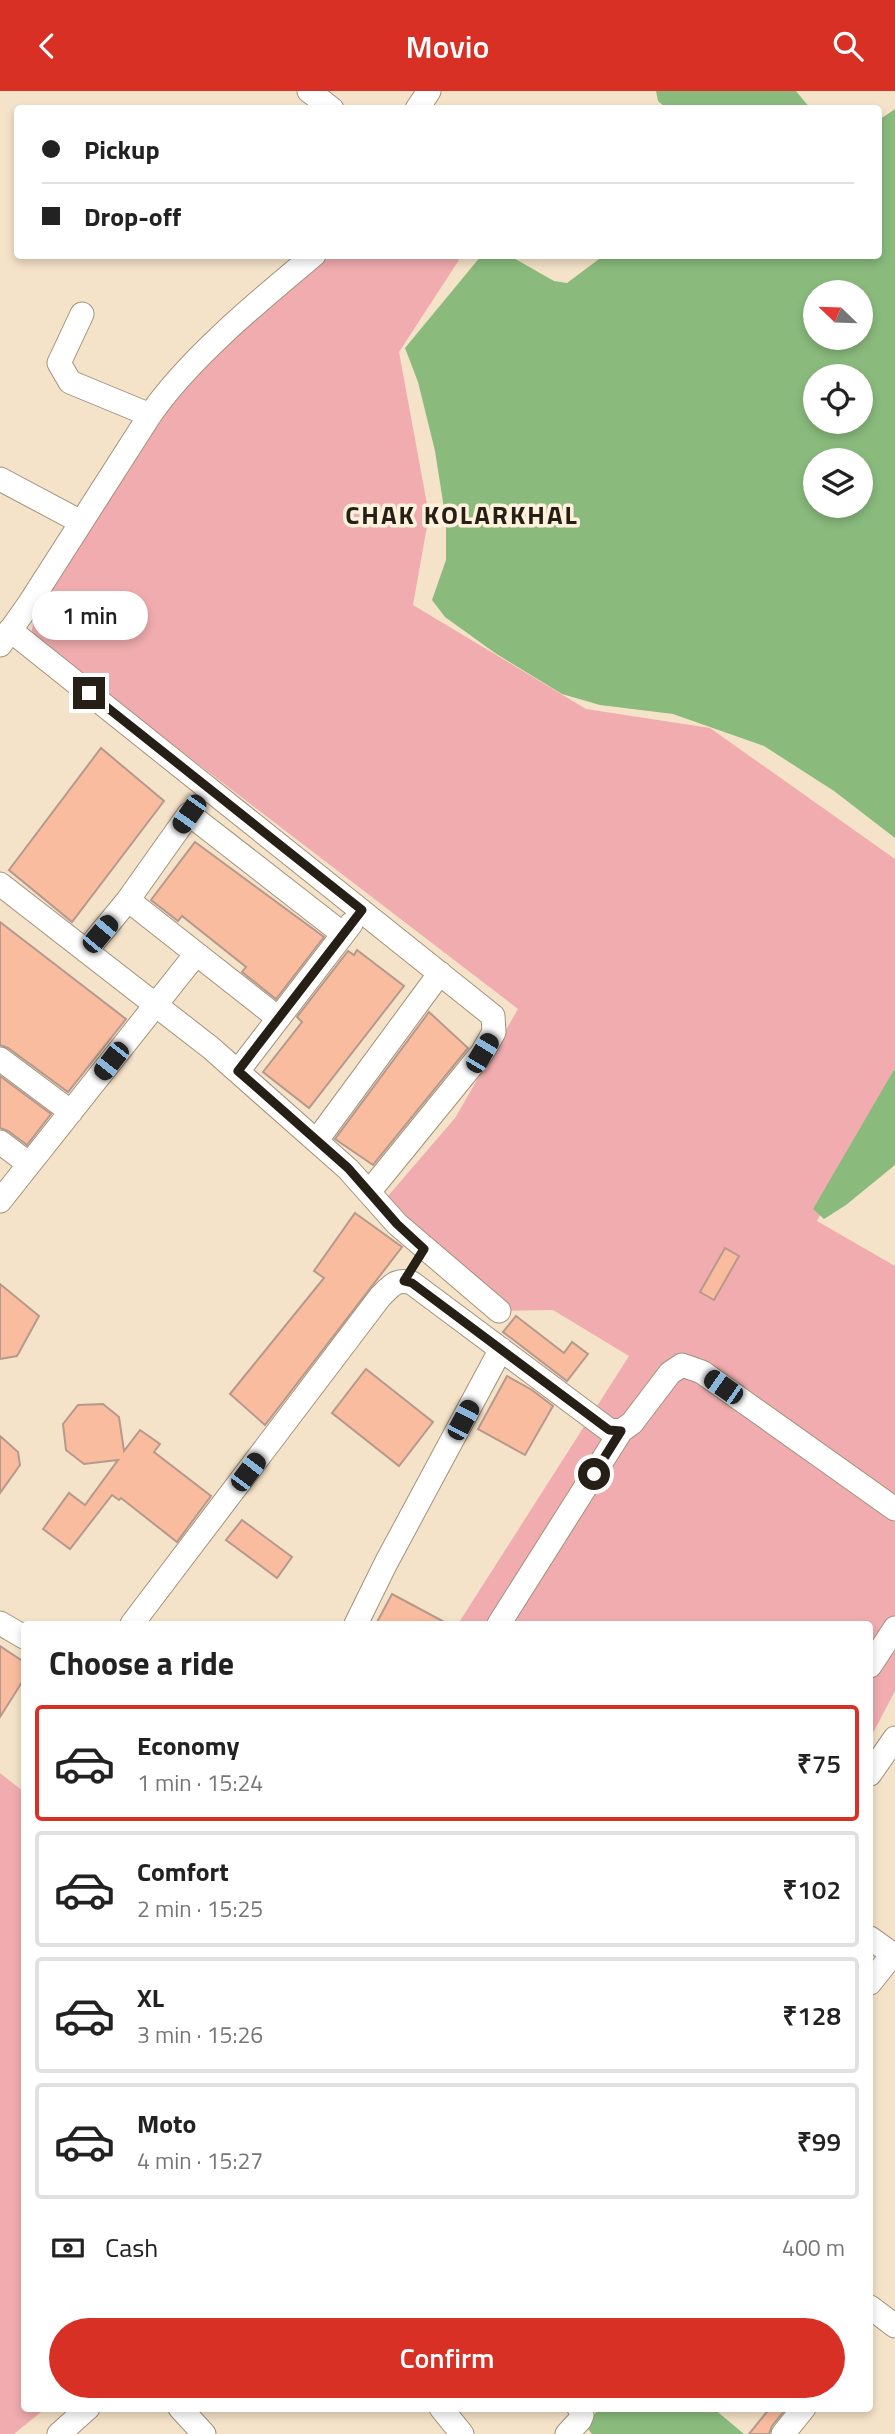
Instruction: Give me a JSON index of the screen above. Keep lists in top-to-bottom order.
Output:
{
  "districts": ["CHAK KOLARKHAL"],
  "north": "top left",
  "page": {
    "header": "Movio",
    "banner": ["Pickup", "Drop-off"],
    "bubble": "1 min",
    "heading": "Choose a ride",
    "list": [
      {
        "name": "Economy",
        "note": "1 min · 15:24",
        "value": "₹75"
      },
      {
        "name": "Comfort",
        "note": "2 min · 15:25",
        "value": "₹102"
      },
      {
        "name": "XL",
        "note": "3 min · 15:26",
        "value": "₹128"
      },
      {
        "name": "Moto",
        "note": "4 min · 15:27",
        "value": "₹99"
      }
    ],
    "pay": ["Cash", "400 m"],
    "buttons": "Confirm"
  }
}
